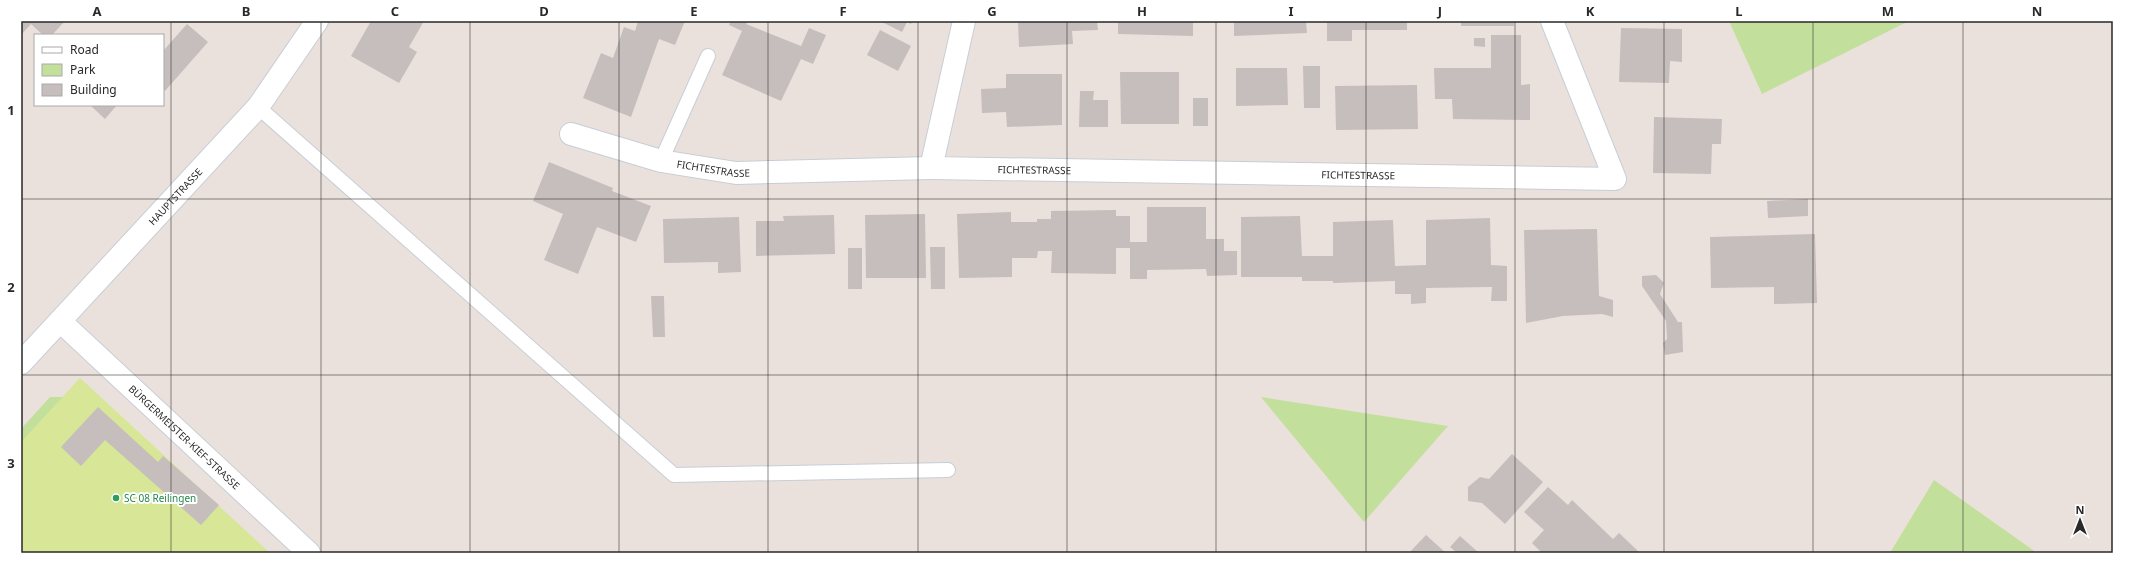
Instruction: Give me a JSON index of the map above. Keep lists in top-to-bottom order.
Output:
{
  "streets": {
    "street": ["FICHTESTRASSE", "HAUPTSTRASSE", "BÜRGERMEISTER-KIEF-STRASSE"]
  },
  "crossings": [
    ["HAUPTSTRASSE", "BÜRGERMEISTER-KIEF-STRASSE"]
  ],
  "places": ["SC 08 Reilingen"],
  "legend": ["Road", "Park", "Building"],
  "north": "top",
  "grid": {
    "columns": [
      "A",
      "B",
      "C",
      "D",
      "E",
      "F",
      "G",
      "H",
      "I",
      "J",
      "K",
      "L",
      "M",
      "N"
    ],
    "rows": ["1", "2", "3"]
  }
}
